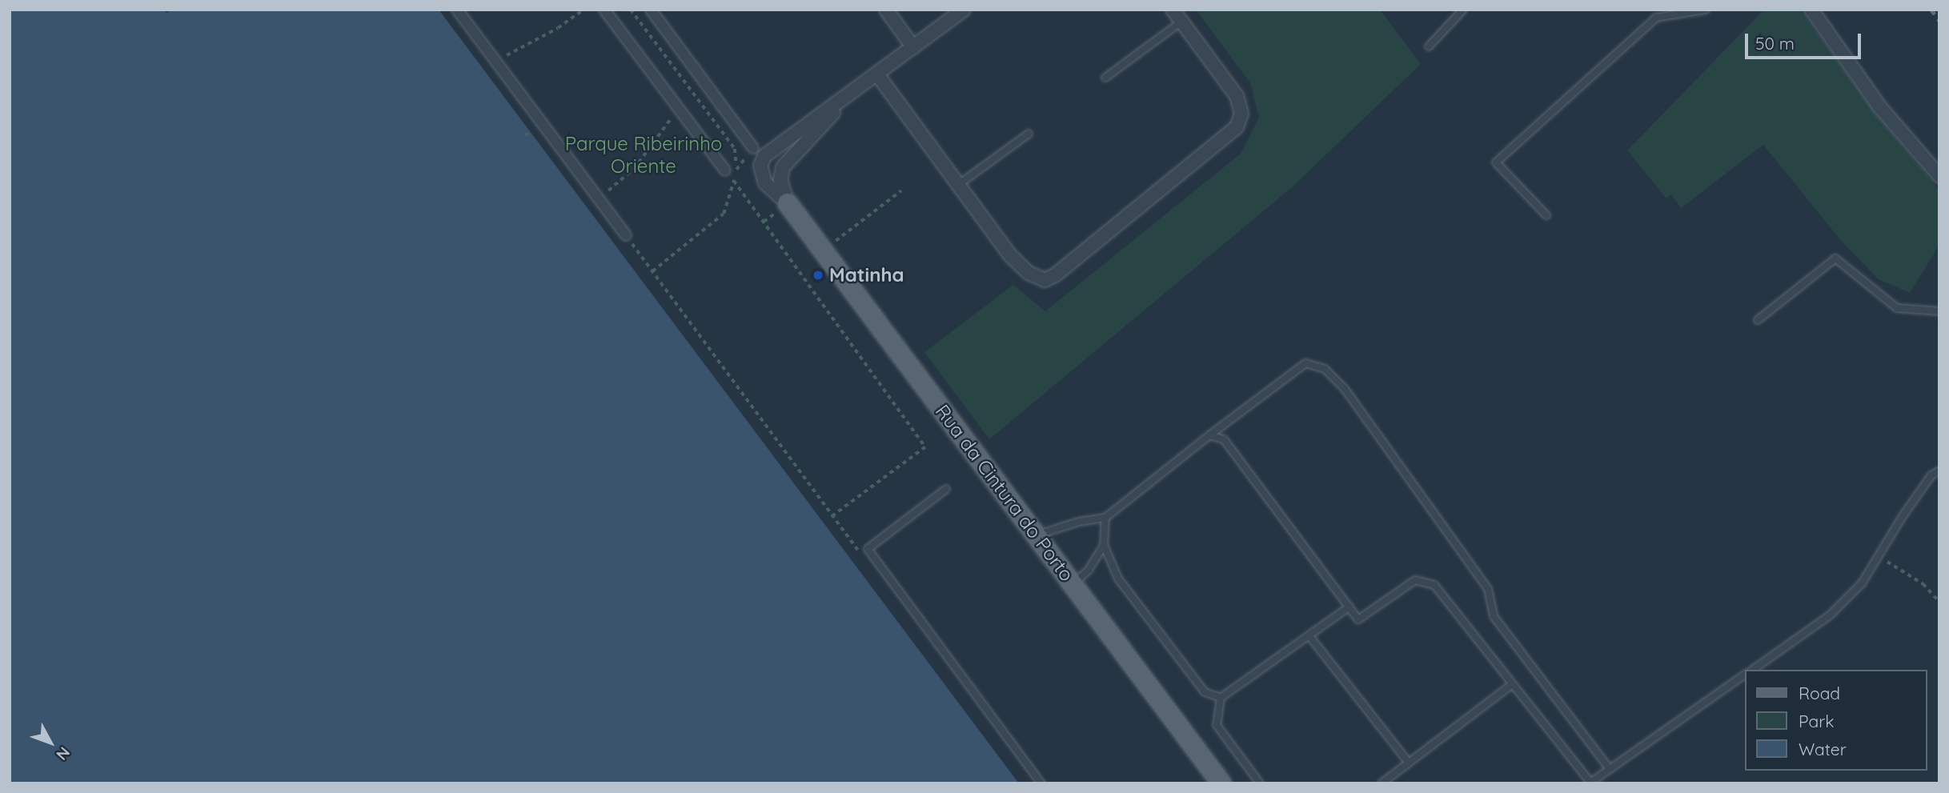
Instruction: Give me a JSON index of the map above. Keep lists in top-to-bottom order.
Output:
{
  "streets": {
    "main road": ["Rua da Cintura do Porto"]
  },
  "parks": ["Parque Ribeirinho Oriente"],
  "places": ["Matinha"],
  "legend": ["Road", "Park", "Water"],
  "scale_bar": "50 m",
  "north": "bottom right"
}
